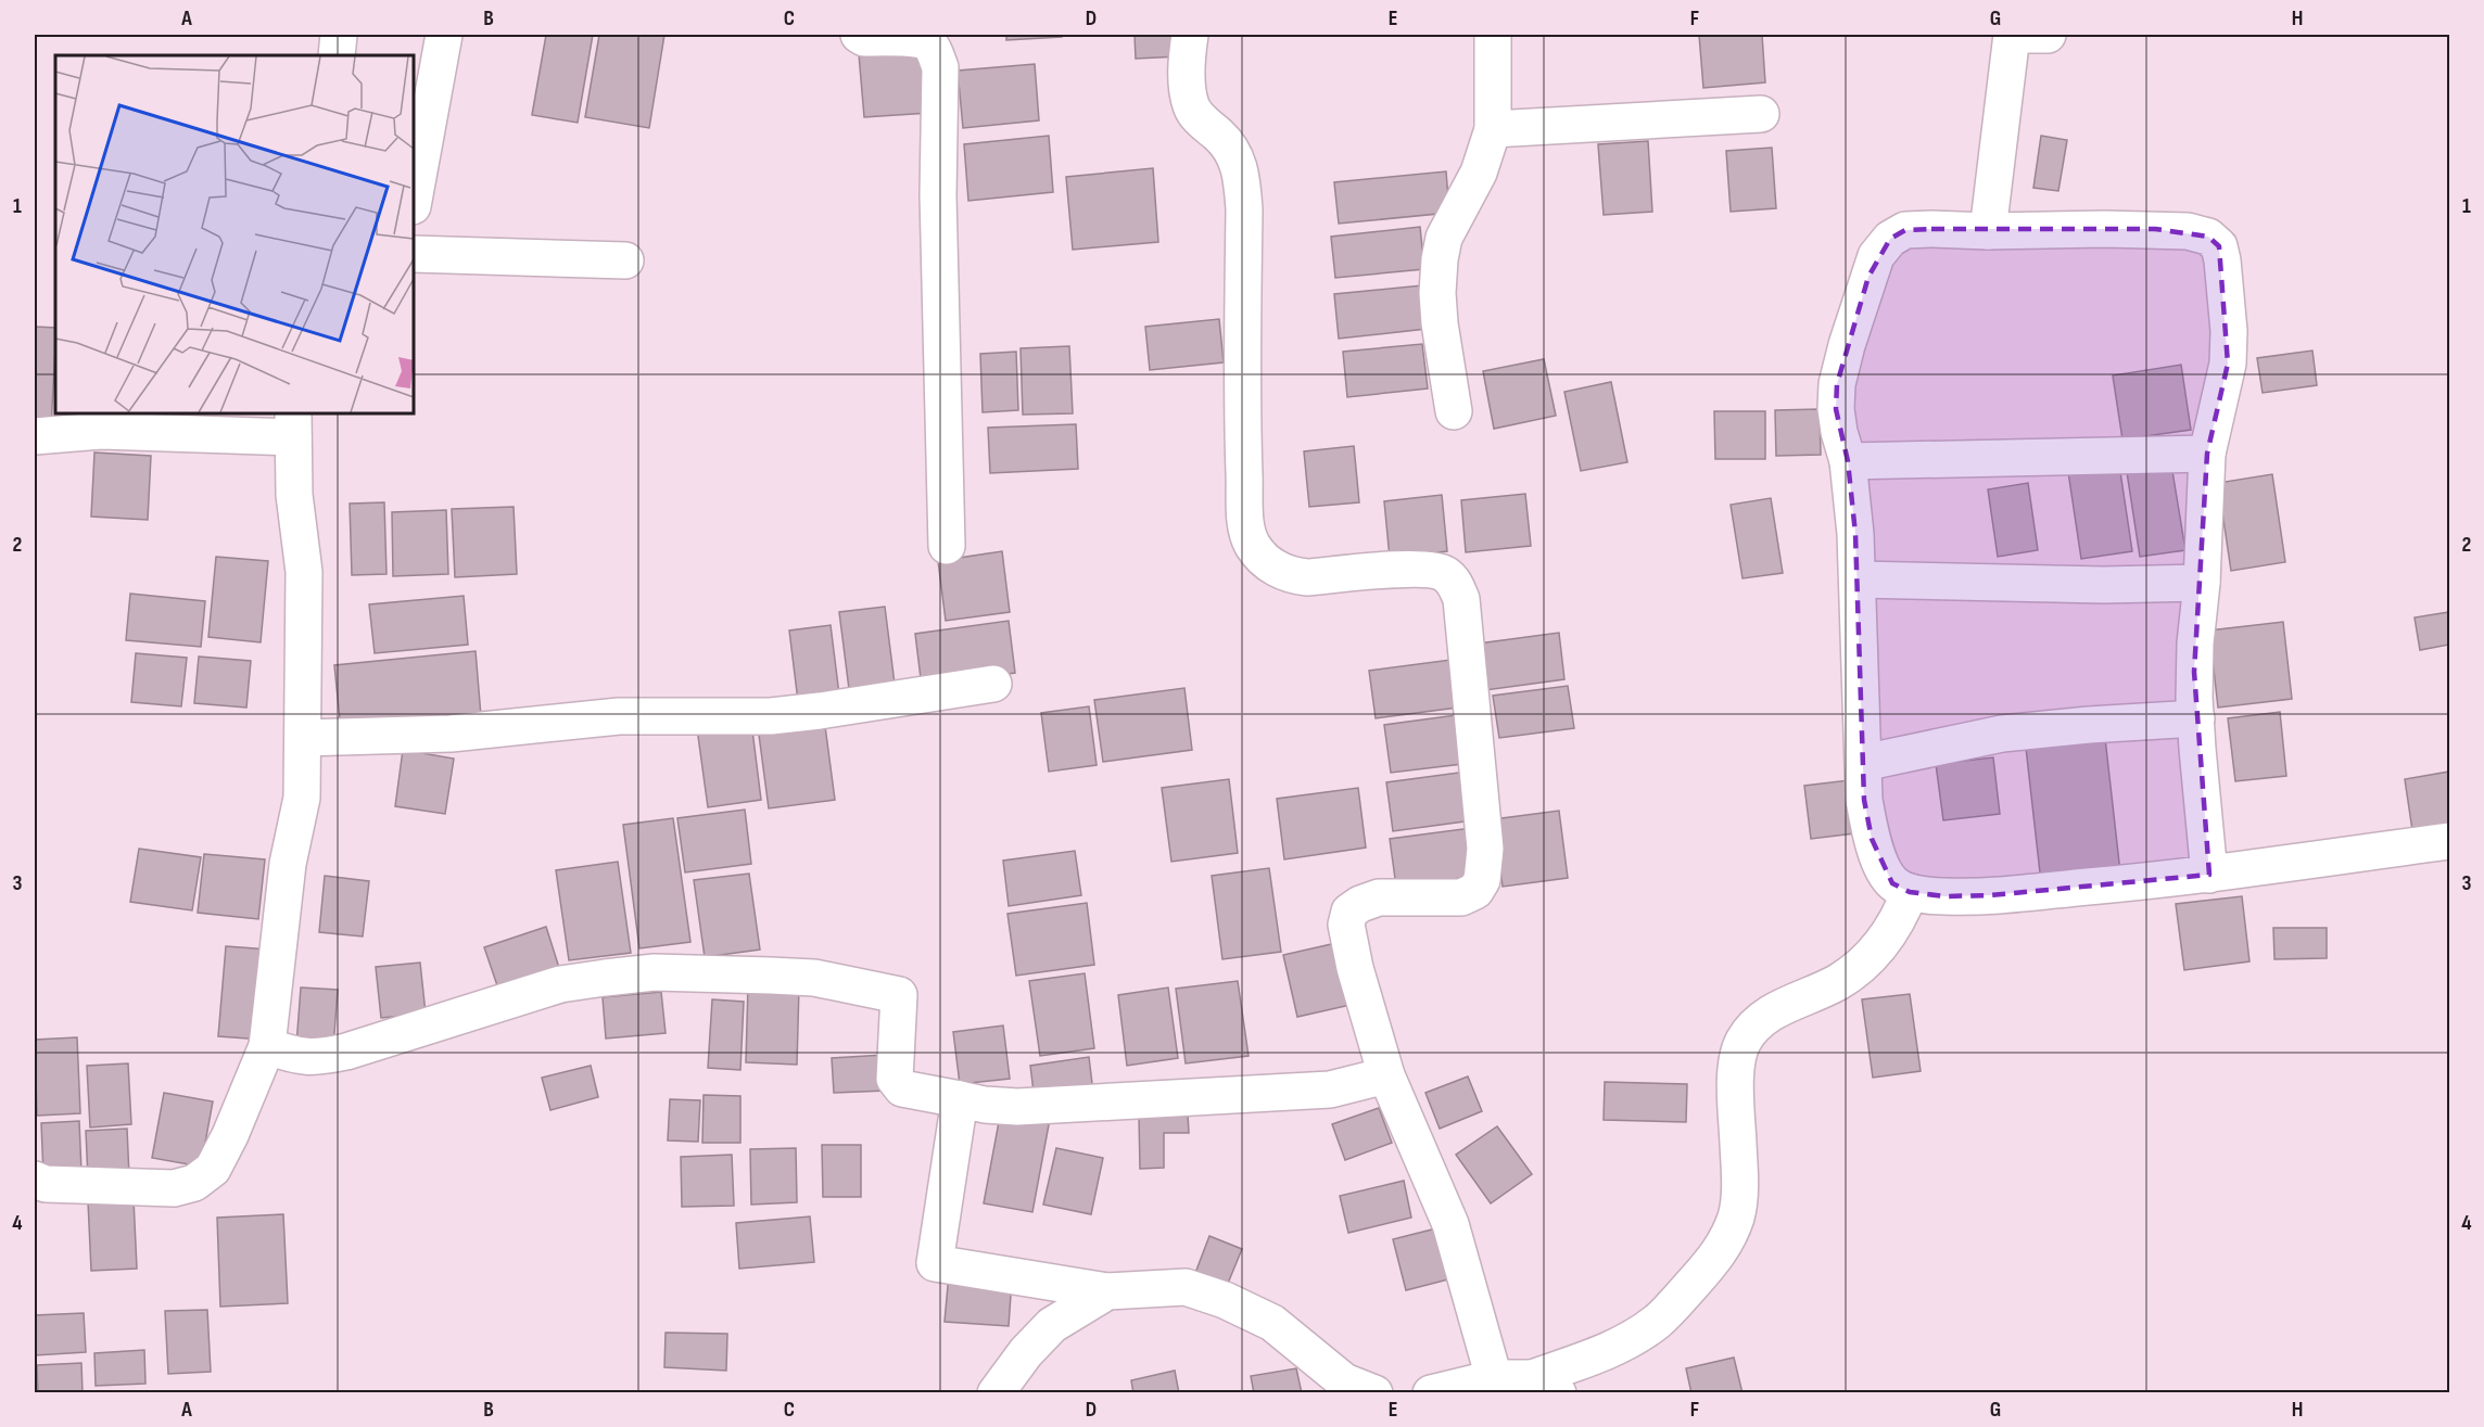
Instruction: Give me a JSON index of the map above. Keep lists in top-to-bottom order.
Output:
{
  "grid": {
    "columns": [
      "A",
      "B",
      "C",
      "D",
      "E",
      "F",
      "G",
      "H"
    ],
    "rows": [
      "1",
      "2",
      "3",
      "4"
    ]
  }
}
